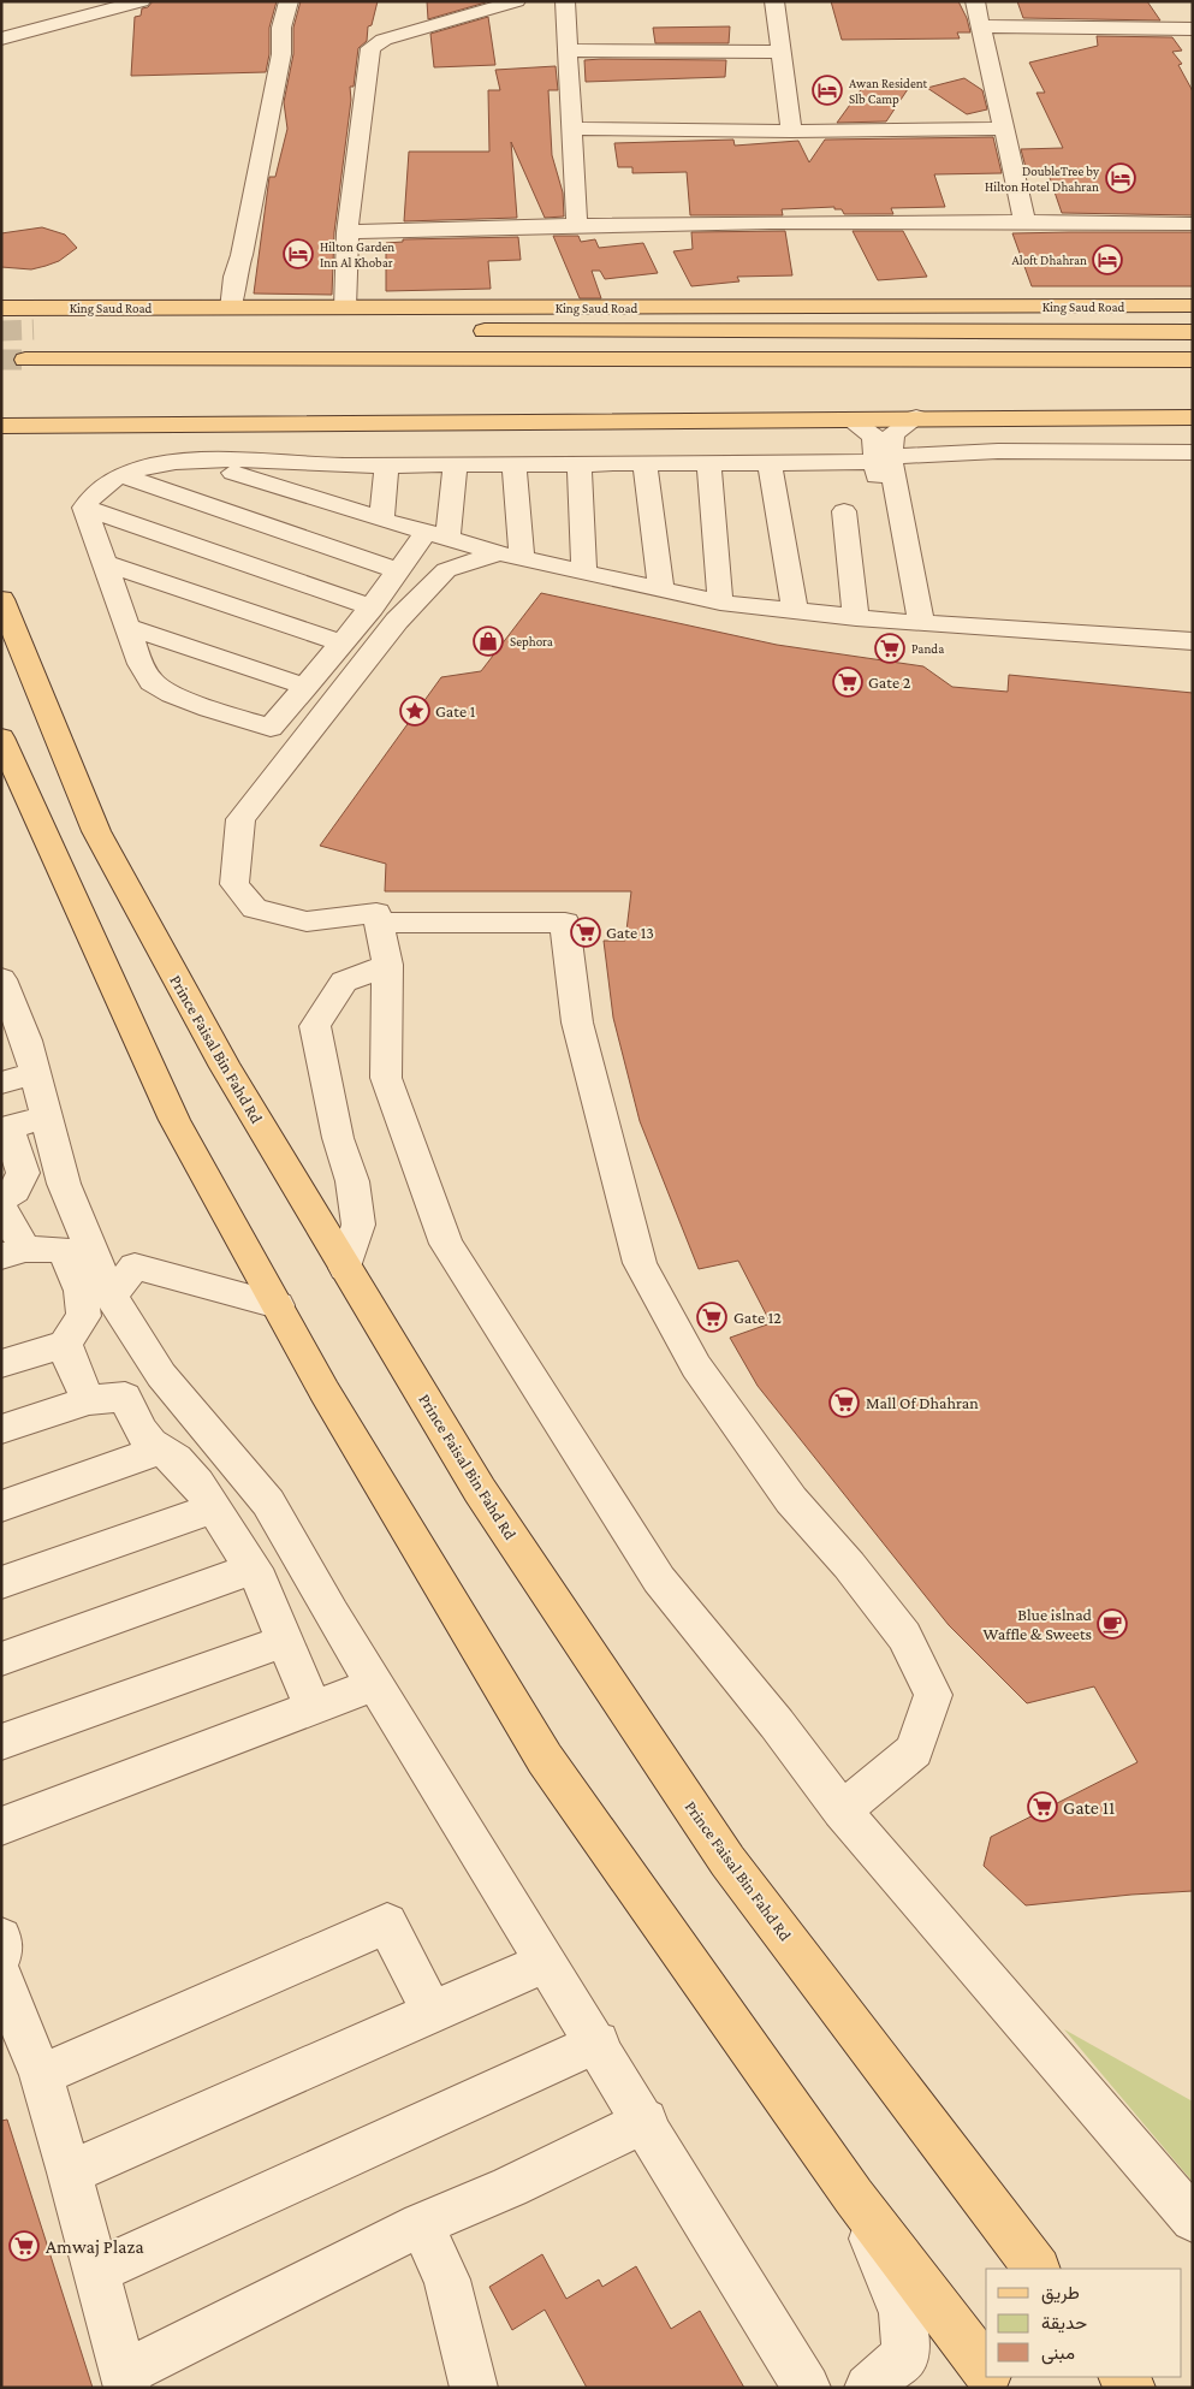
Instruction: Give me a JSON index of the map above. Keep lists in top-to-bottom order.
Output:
{
  "streets": {
    "main road": ["King Saud Road", "Prince Faisal Bin Fahd Rd"]
  },
  "places": {
    "hotel": [
      "Awan Resident Slb Camp",
      "DoubleTree by Hilton Hotel Dhahran",
      "Hilton Garden Inn Al Khobar",
      "Aloft Dhahran"
    ],
    "shop": ["Sephora"],
    "supermarket": [
      "Panda",
      "Gate 2",
      "Gate 13",
      "Gate 12",
      "Mall Of Dhahran",
      "Gate 11",
      "Amwaj Plaza"
    ],
    "place": ["Gate 1"],
    "cafe": ["Blue islnad Waffle & Sweets"]
  },
  "legend": ["طريق", "حديقة", "مبنى"]
}
